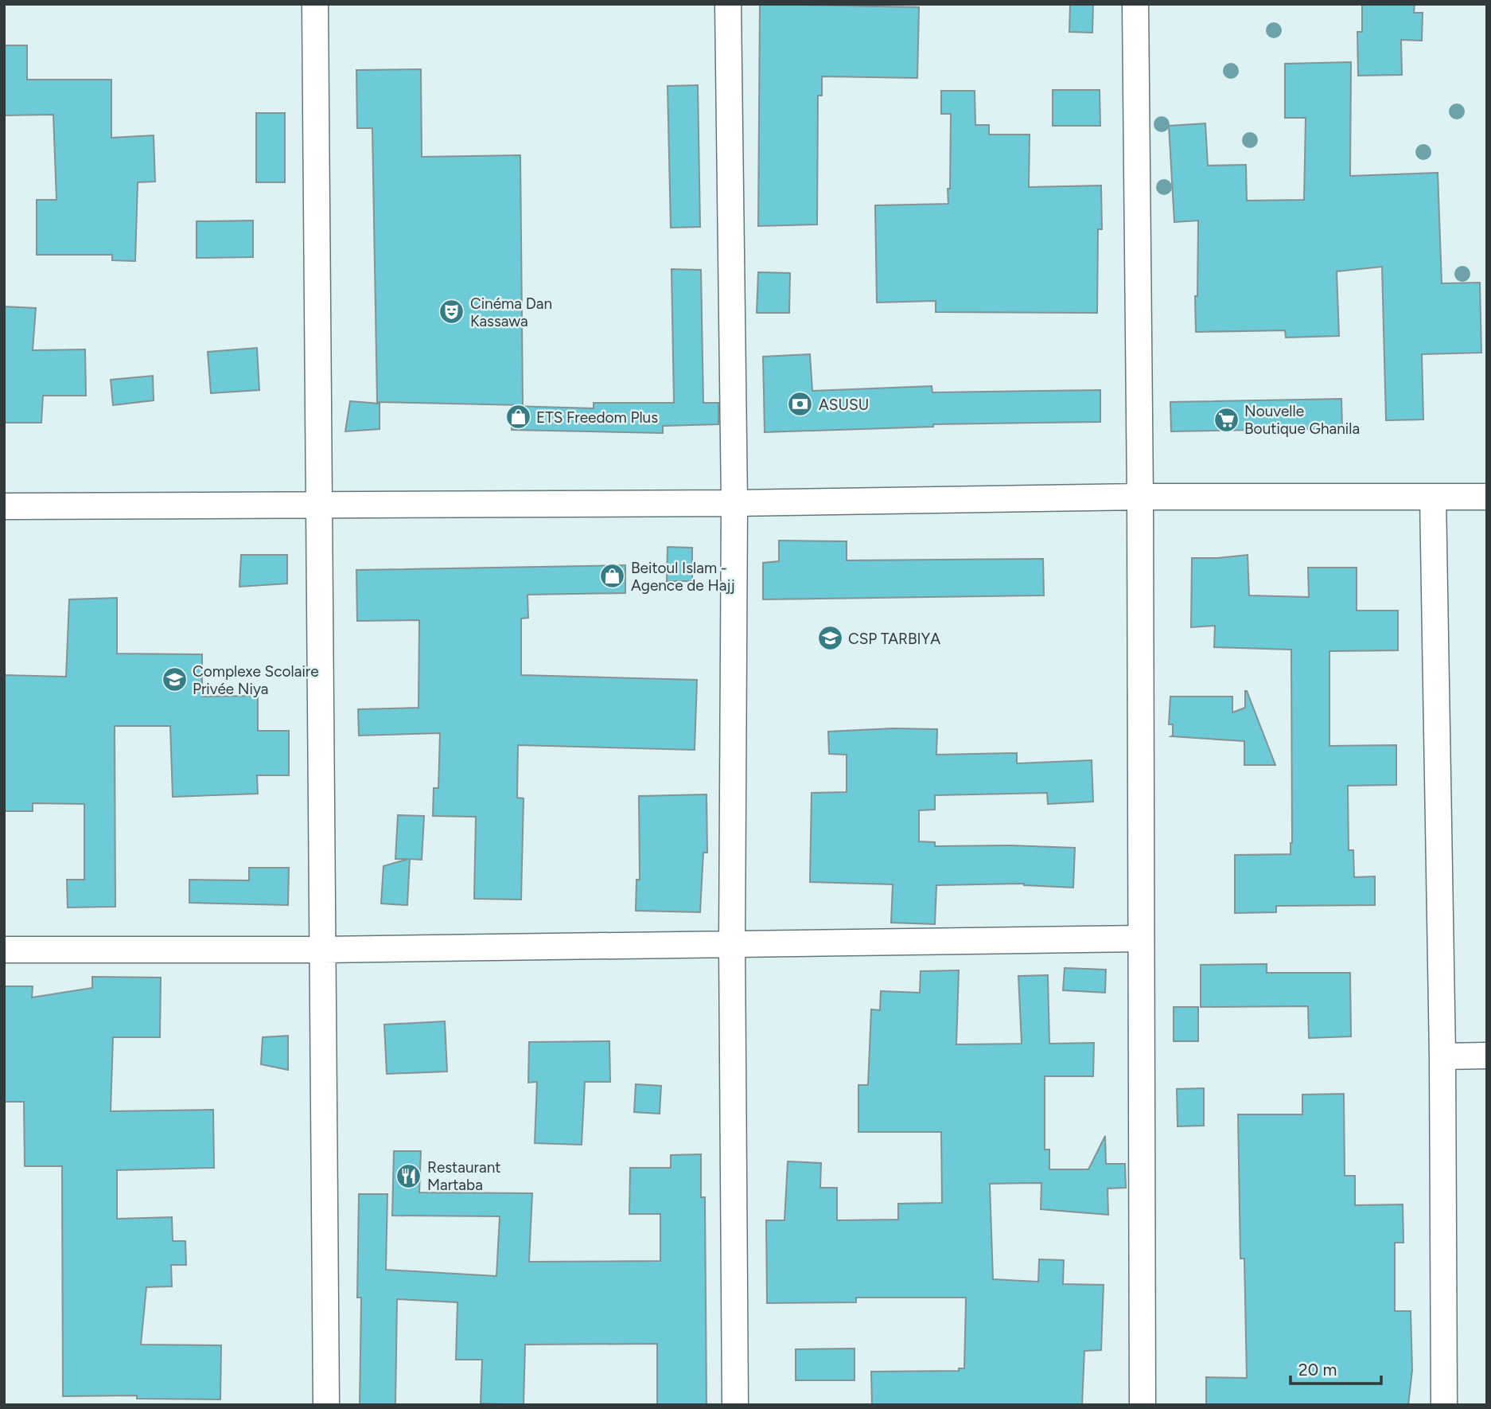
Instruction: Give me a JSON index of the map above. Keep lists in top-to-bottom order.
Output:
{
  "places": {
    "theatre": ["Cinéma Dan Kassawa"],
    "bank": ["ASUSU"],
    "shop": ["ETS Freedom Plus", "Beitoul Islam - Agence de Hajj"],
    "supermarket": ["Nouvelle Boutique Ghanila"],
    "school or university": ["CSP TARBIYA", "Complexe Scolaire Privée Niya"],
    "restaurant": ["Restaurant Martaba"]
  },
  "scale_bar": "20 m"
}
